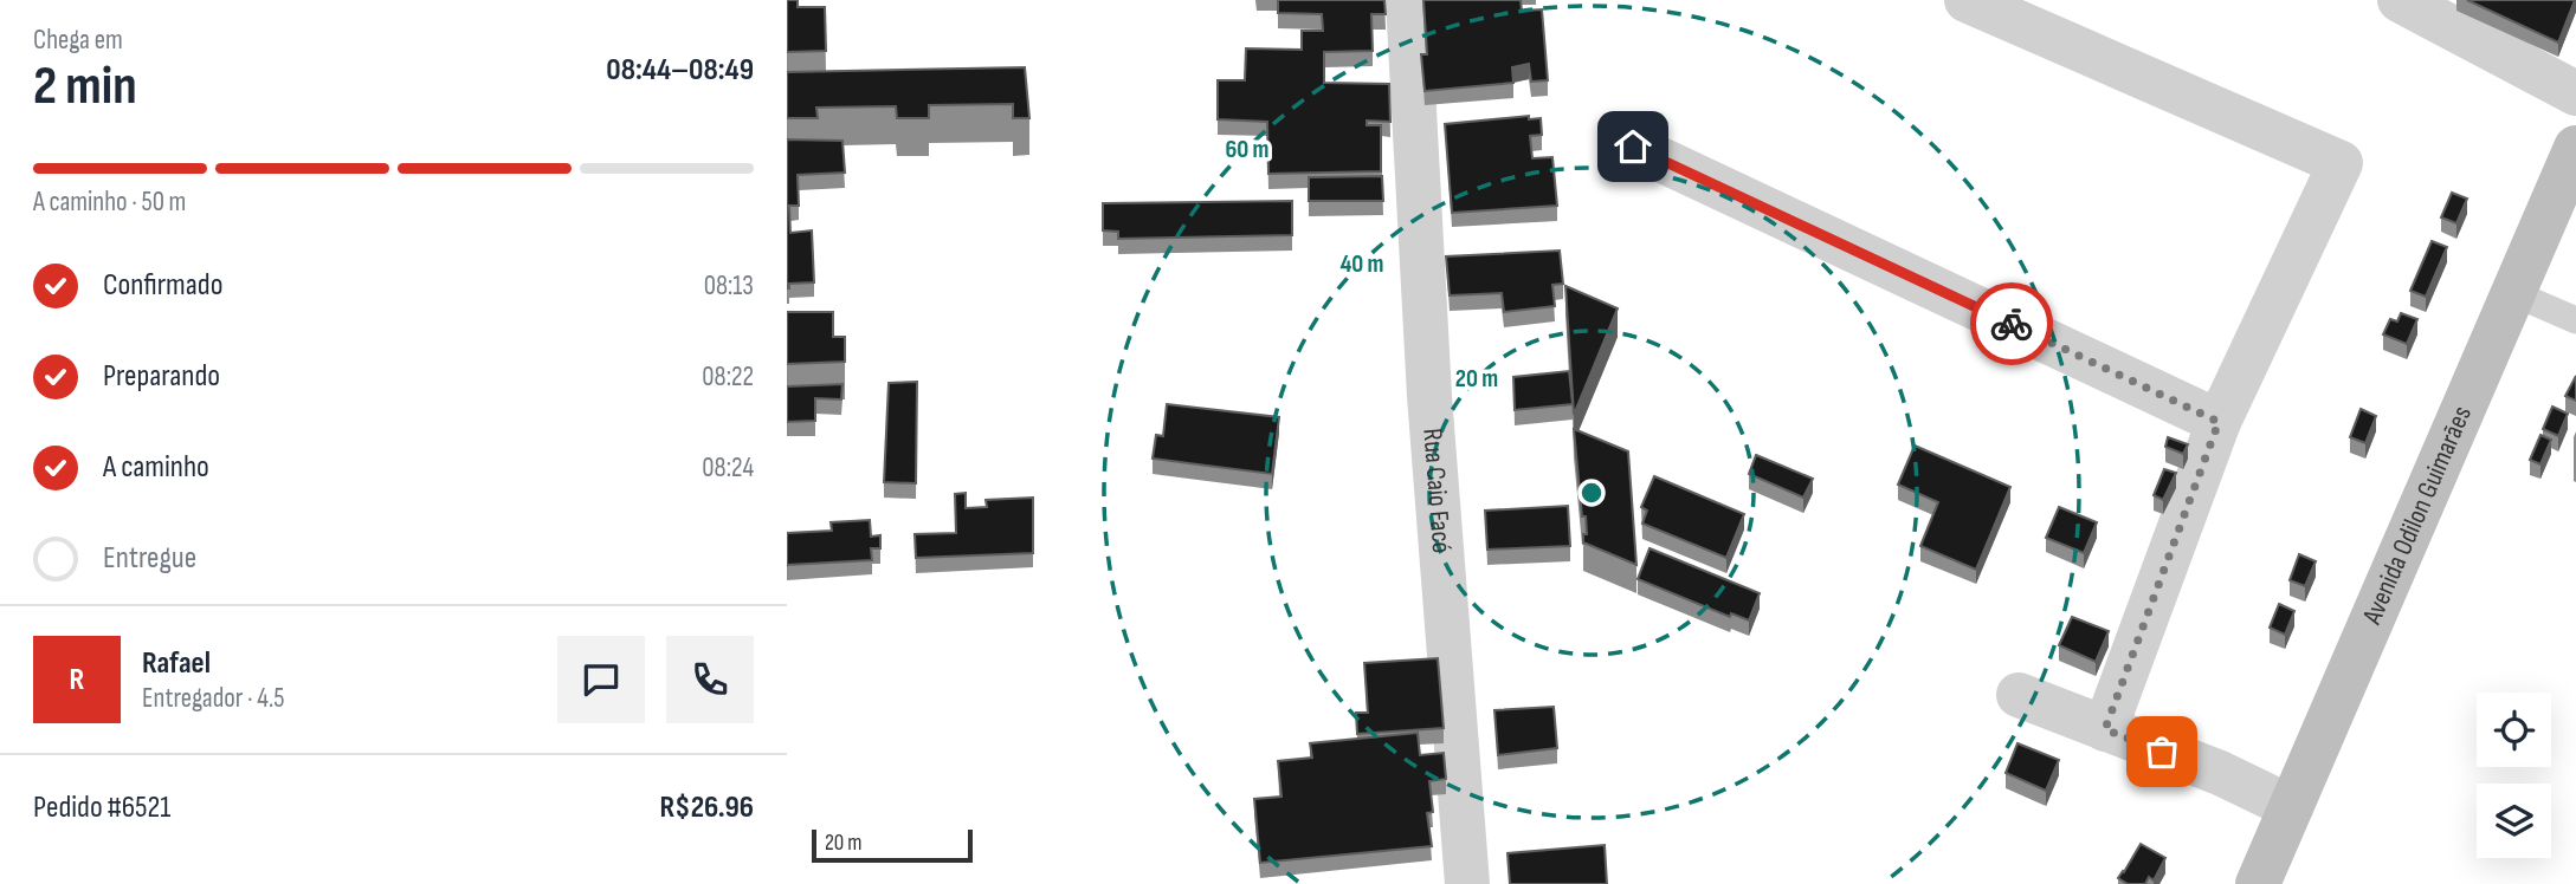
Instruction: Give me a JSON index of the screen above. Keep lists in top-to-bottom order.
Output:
{
  "streets": {
    "street": ["Rua Caio Facó", "Avenida Odilon Guimarães"]
  },
  "scale_bar": "20 m",
  "page": {
    "heading": ["2 min", "Chega em", "08:44–08:49"],
    "panel": [
      "Rafael",
      "Entregador · 4.5",
      "Pedido #6521",
      "R$26.96"
    ],
    "bar": "A caminho · 50 m",
    "list": [
      ["Confirmado", "08:13"],
      ["Preparando", "08:22"],
      ["A caminho", "08:24"],
      "Entregue"
    ],
    "round": "R",
    "scale": "20 m"
  },
  "rings": ["60 m", "40 m", "20 m"]
}
